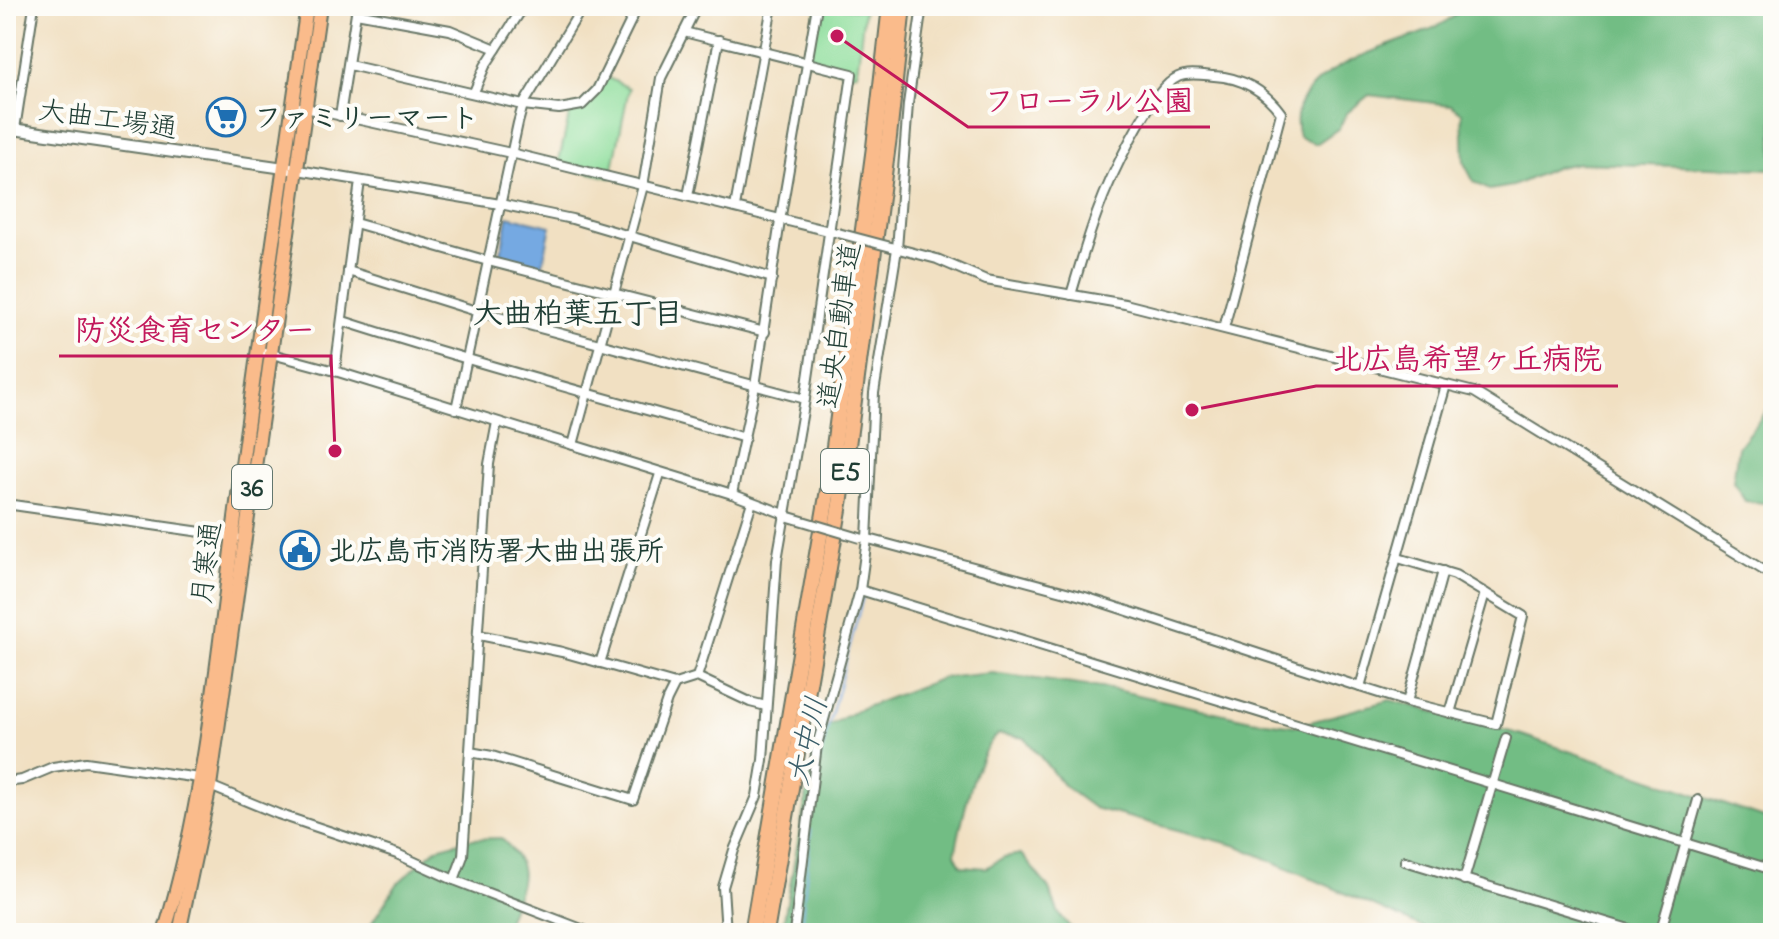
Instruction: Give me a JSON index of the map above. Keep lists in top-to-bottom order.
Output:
{
  "streets": {
    "highway": [
      "道央自動車道",
      "E5",
      "36",
      "月寒通"
    ],
    "street": ["大曲工場通"]
  },
  "crossings": [
    ["大曲工場通", "月寒通"]
  ],
  "districts": ["大曲柏葉五丁目"],
  "water": ["大中川"],
  "places": {
    "other": ["フローラル公園", "北広島希望ヶ丘病院", "防災食育センター"],
    "supermarket": ["ファミリーマート"],
    "public building": ["北広島市消防署大曲出張所"]
  }
}
